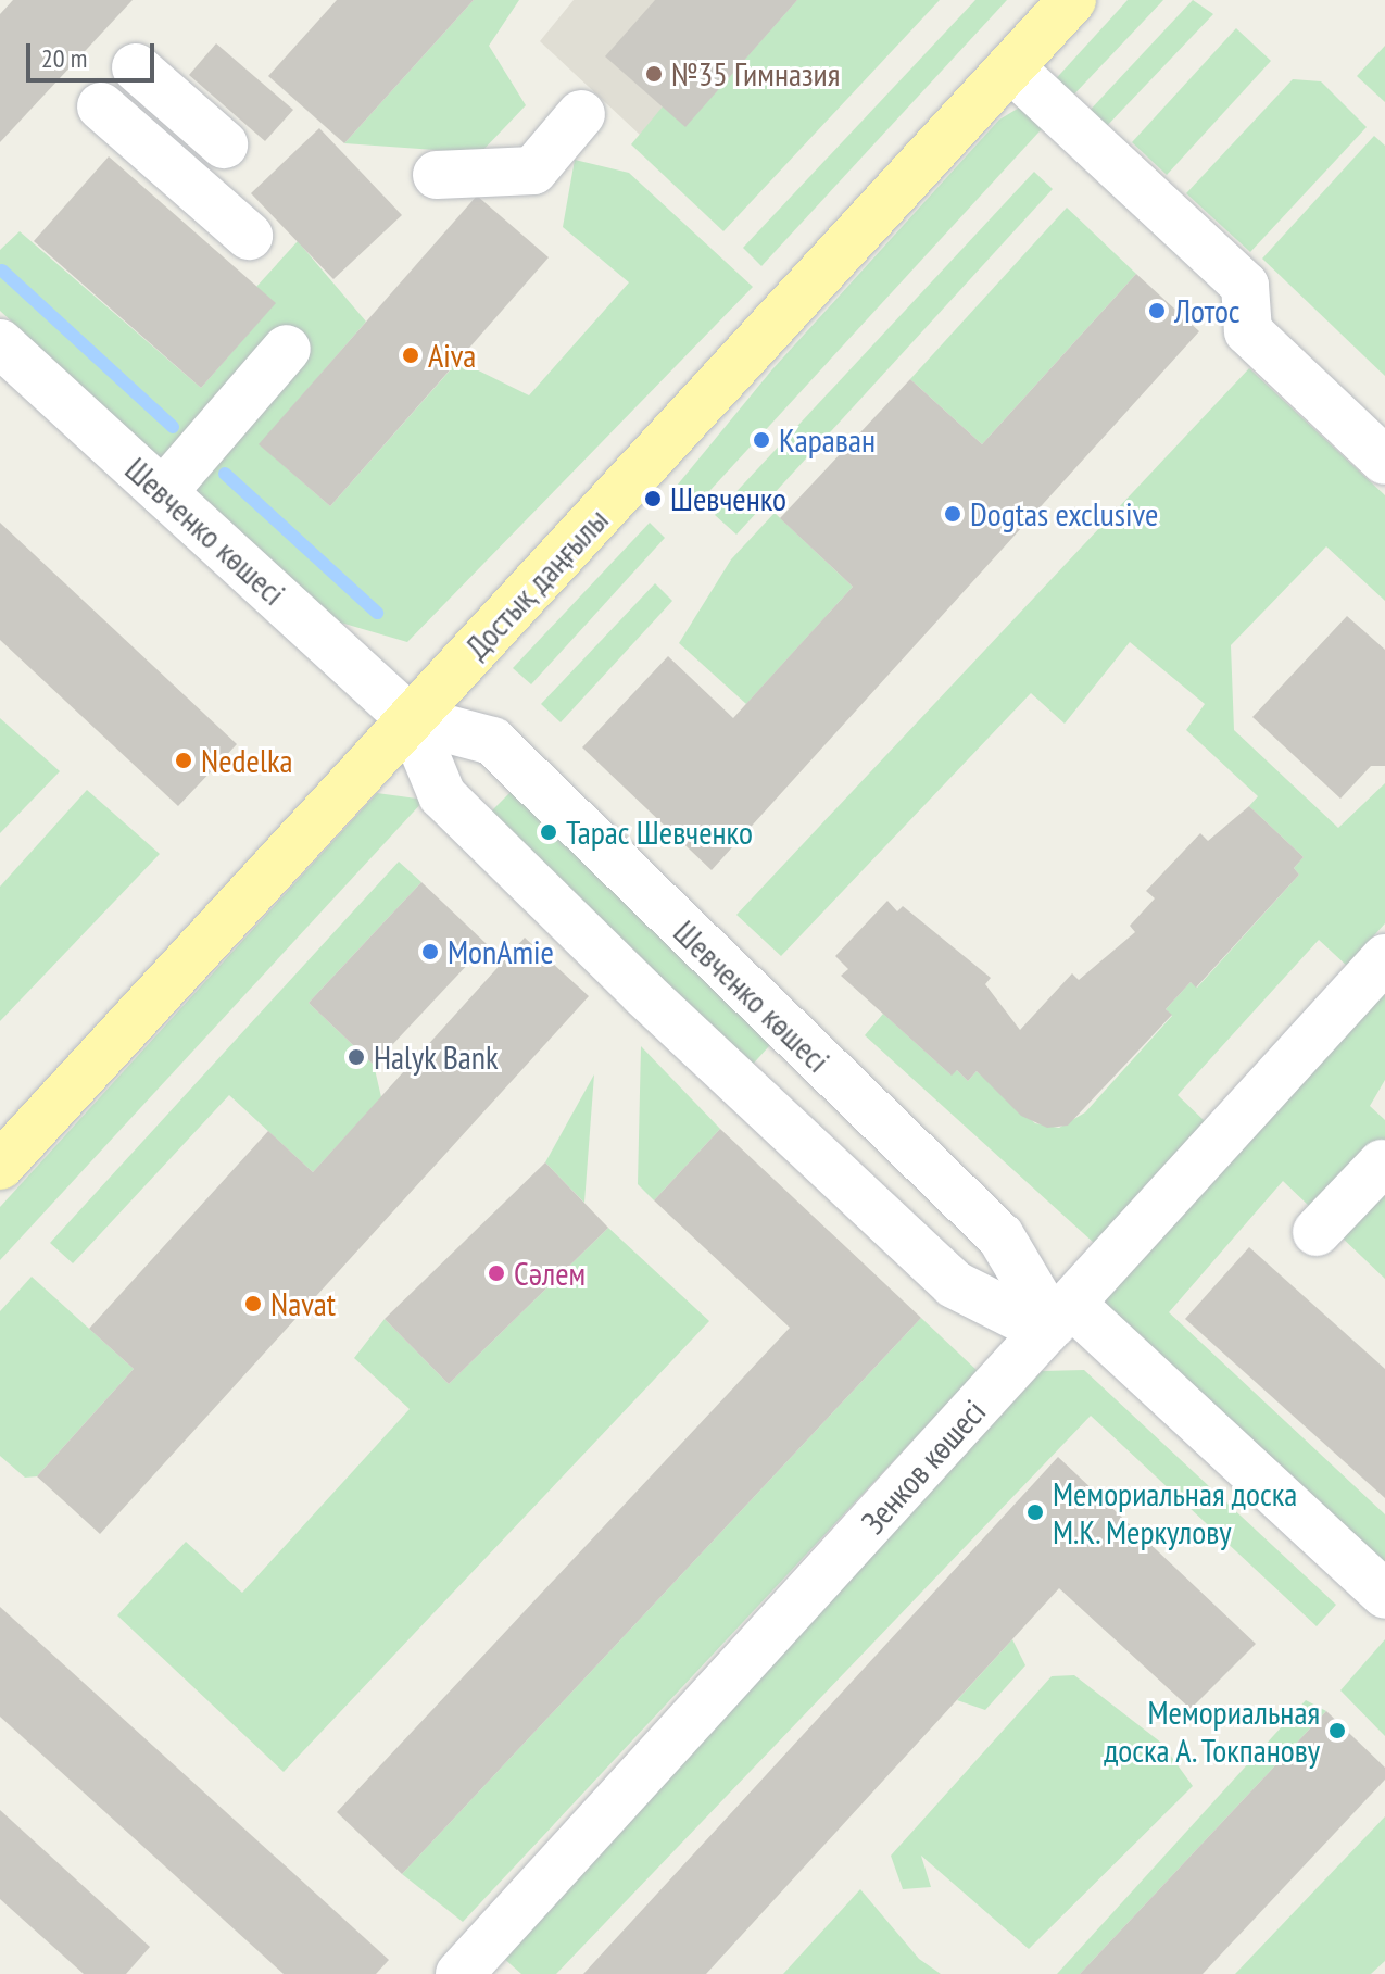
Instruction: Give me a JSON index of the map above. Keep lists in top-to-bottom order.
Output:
{
  "streets": {
    "main road": ["Достық даңғылы"],
    "street": ["Шевченко көшесі", "Зенков көшесі"]
  },
  "crossings": [
    ["Шевченко көшесі", "Достық даңғылы"],
    ["Шевченко көшесі", "Зенков көшесі"]
  ],
  "places": [
    "№35 Гимназия",
    "Лотос",
    "Aiva",
    "Караван",
    "Шевченко",
    "Dogtas exclusive",
    "Nedelka",
    "Тарас Шевченко",
    "MonAmie",
    "Halyk Bank",
    "Сәлем",
    "Navat",
    "Мемориальная доска М.К. Меркулову",
    "Мемориальная доска А. Токпанову"
  ],
  "scale_bar": "20 m"
}
